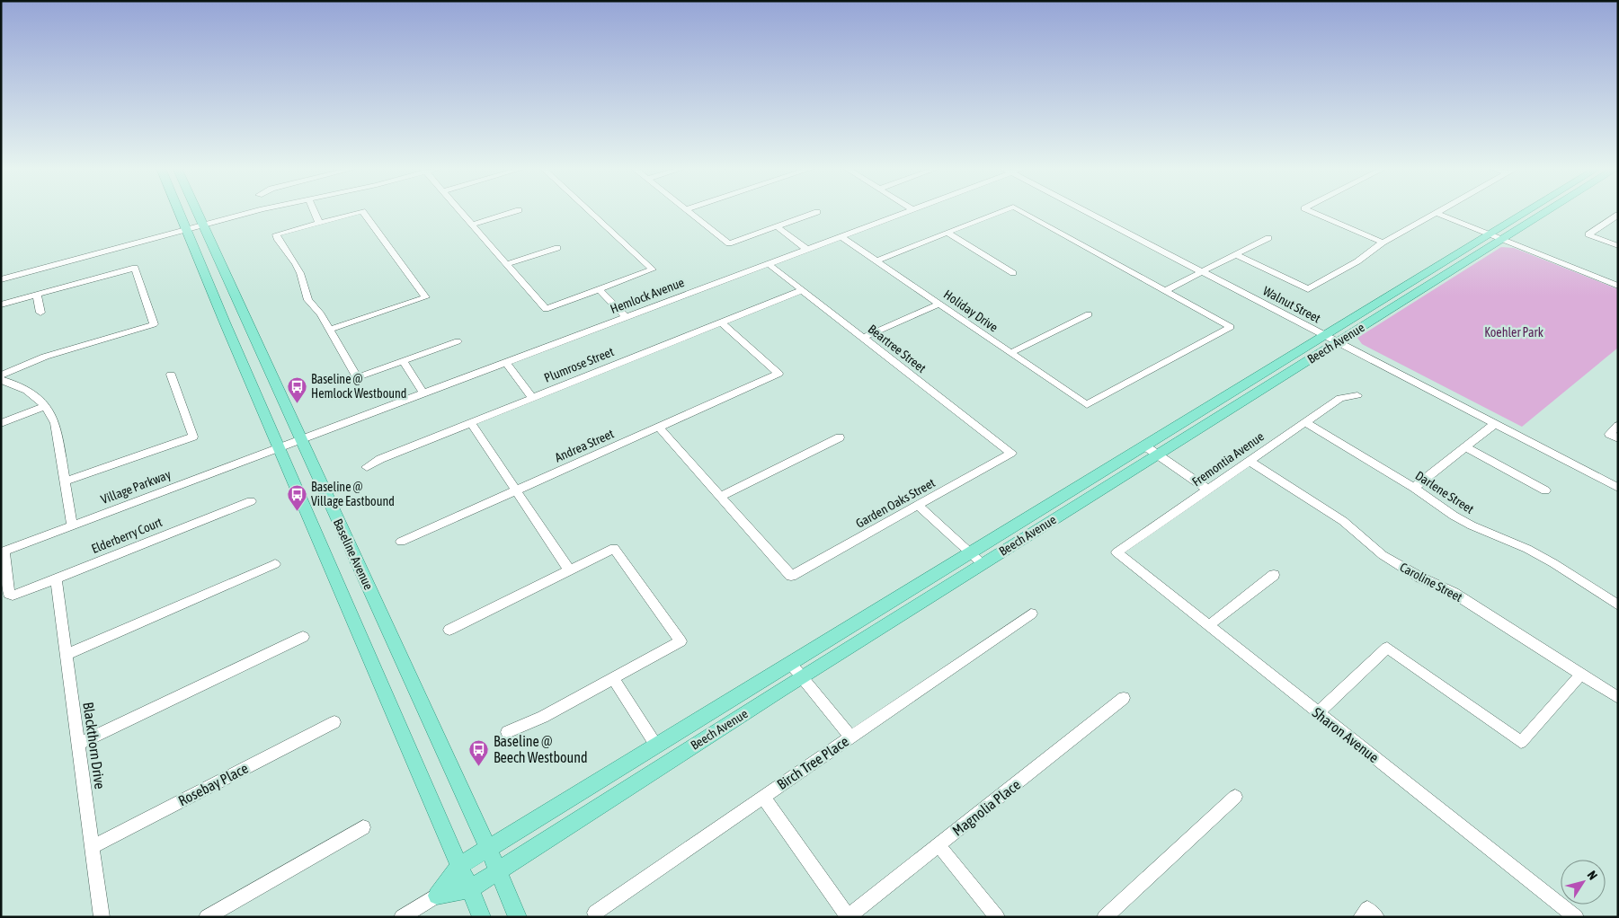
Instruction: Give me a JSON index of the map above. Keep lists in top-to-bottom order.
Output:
{
  "streets": {
    "main road": ["Beech Avenue", "Baseline Avenue"],
    "street": [
      "Hemlock Avenue",
      "Walnut Street",
      "Holiday Drive",
      "Beartree Street",
      "Plumrose Street",
      "Andrea Street",
      "Fremontia Avenue",
      "Village Parkway",
      "Darlene Street",
      "Garden Oaks Street",
      "Elderberry Court",
      "Caroline Street",
      "Sharon Avenue",
      "Blackthorn Drive",
      "Birch Tree Place",
      "Rosebay Place",
      "Magnolia Place"
    ]
  },
  "crossings": [
    ["Hemlock Avenue", "Holiday Drive"],
    ["Hemlock Avenue", "Beartree Street"],
    ["Hemlock Avenue", "Village Parkway"],
    ["Hemlock Avenue", "Baseline Avenue"],
    ["Walnut Street", "Beech Avenue"],
    ["Beech Avenue", "Baseline Avenue"],
    ["Beartree Street", "Plumrose Street"],
    ["Beartree Street", "Garden Oaks Street"],
    ["Plumrose Street", "Andrea Street"],
    ["Fremontia Avenue", "Darlene Street"],
    ["Fremontia Avenue", "Caroline Street"],
    ["Fremontia Avenue", "Sharon Avenue"],
    ["Village Parkway", "Elderberry Court"],
    ["Village Parkway", "Baseline Avenue"],
    ["Elderberry Court", "Blackthorn Drive"],
    ["Blackthorn Drive", "Rosebay Place"]
  ],
  "parks": ["Koehler Park"],
  "places": {
    "bus stop": ["Baseline @ Hemlock Westbound", "Baseline @ Village Eastbound", "Baseline @ Beech Westbound"]
  },
  "north": "top right"
}
